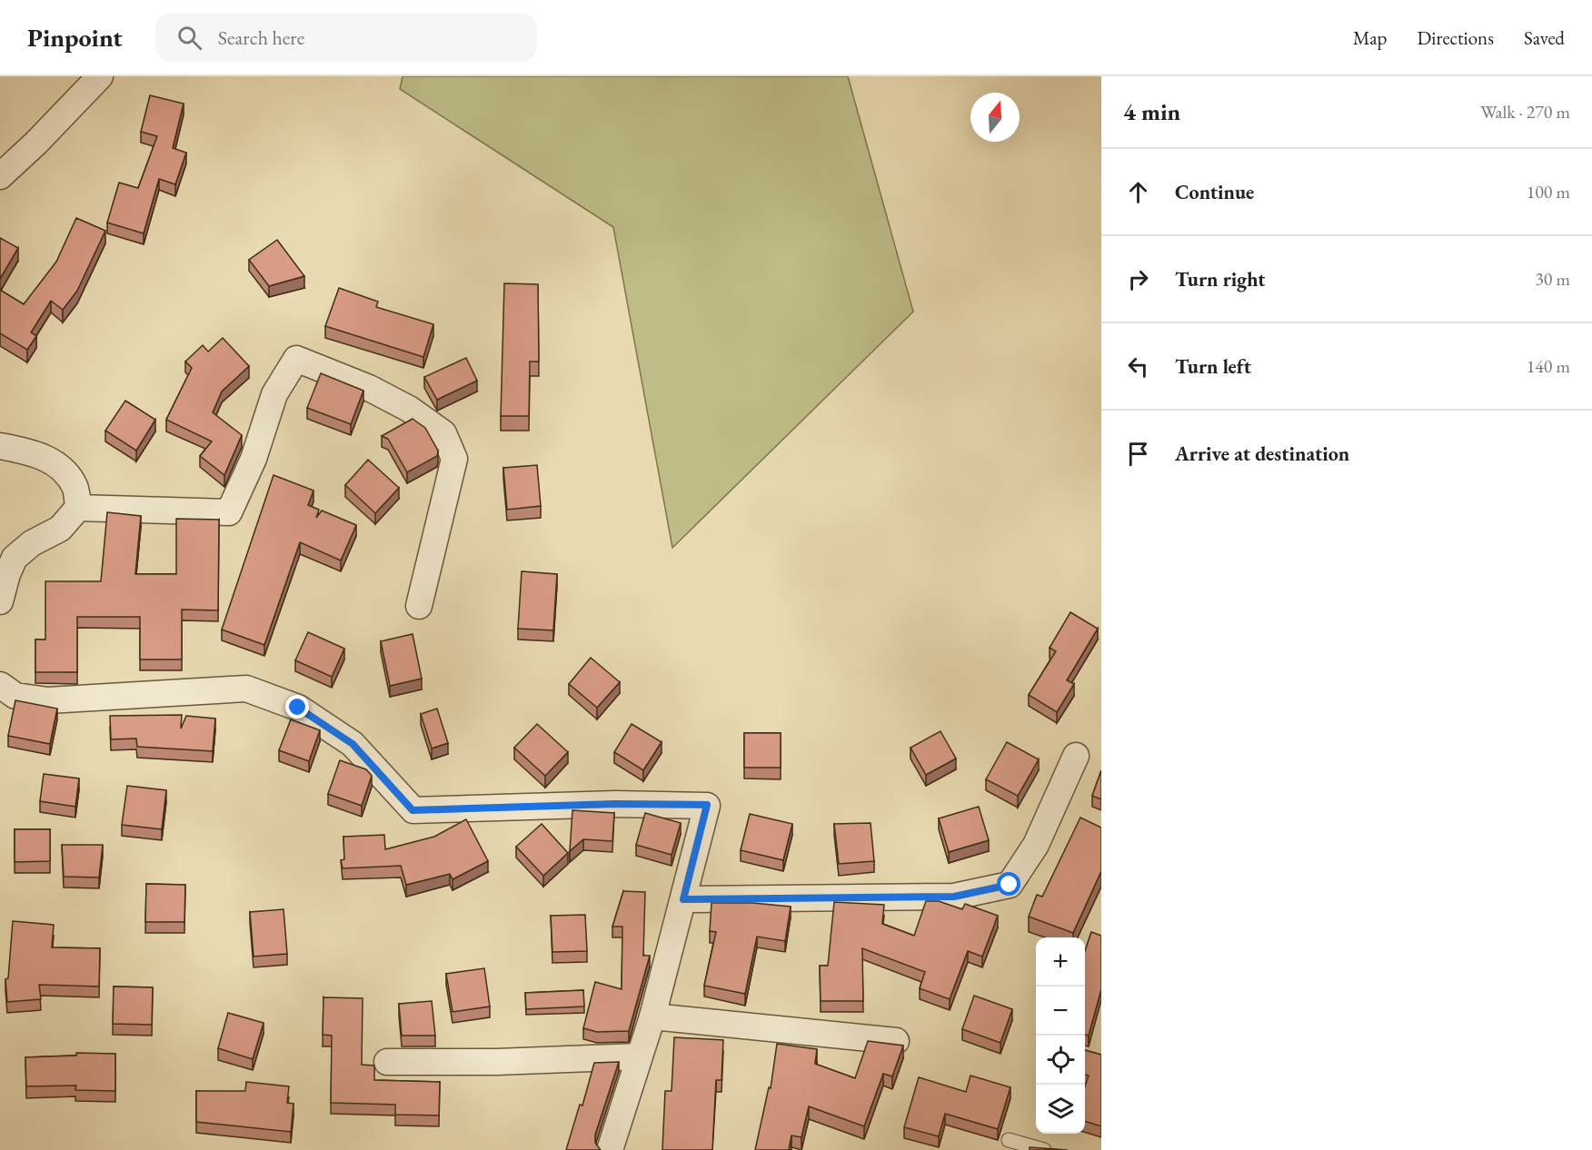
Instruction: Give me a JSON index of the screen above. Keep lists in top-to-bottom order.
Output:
{
  "north": "top",
  "page": {
    "header": "Pinpoint",
    "search": "Search here",
    "nav": ["Map", "Directions", "Saved"],
    "heading": ["4 min", "Walk · 270 m"],
    "list": [
      ["Continue", "100 m"],
      ["Turn right", "30 m"],
      ["Turn left", "140 m"],
      "Arrive at destination"
    ],
    "map_buttons": ["+", "−"]
  }
}
